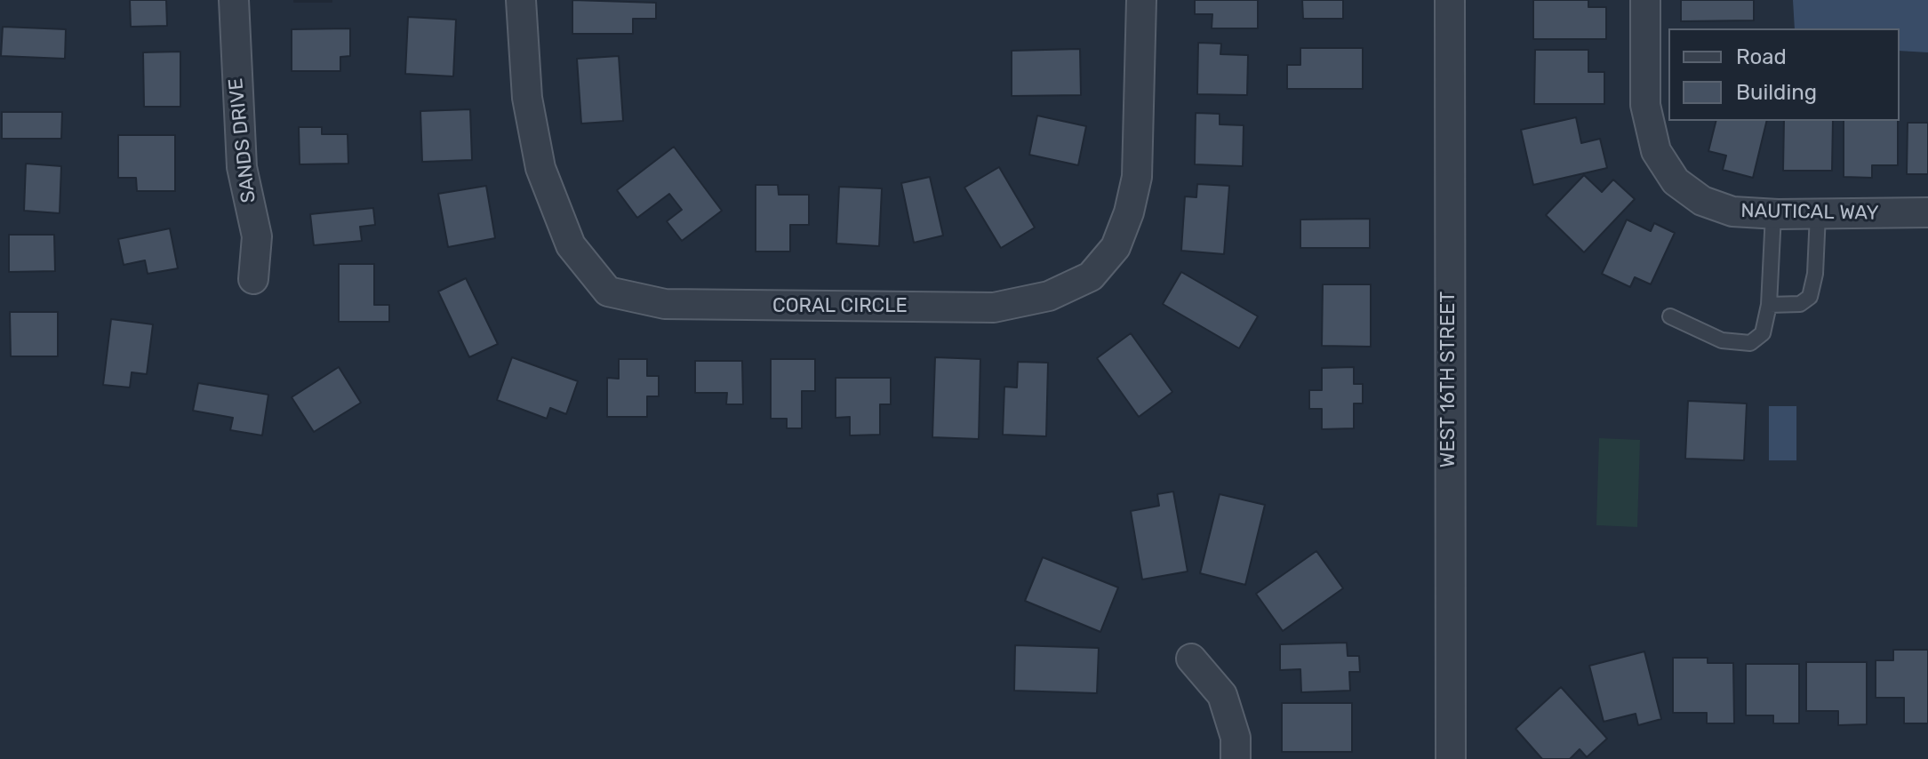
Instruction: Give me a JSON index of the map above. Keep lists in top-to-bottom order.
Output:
{
  "streets": {
    "street": [
      "SANDS DRIVE",
      "NAUTICAL WAY",
      "CORAL CIRCLE",
      "WEST 16TH STREET"
    ]
  },
  "legend": ["Road", "Building"]
}
